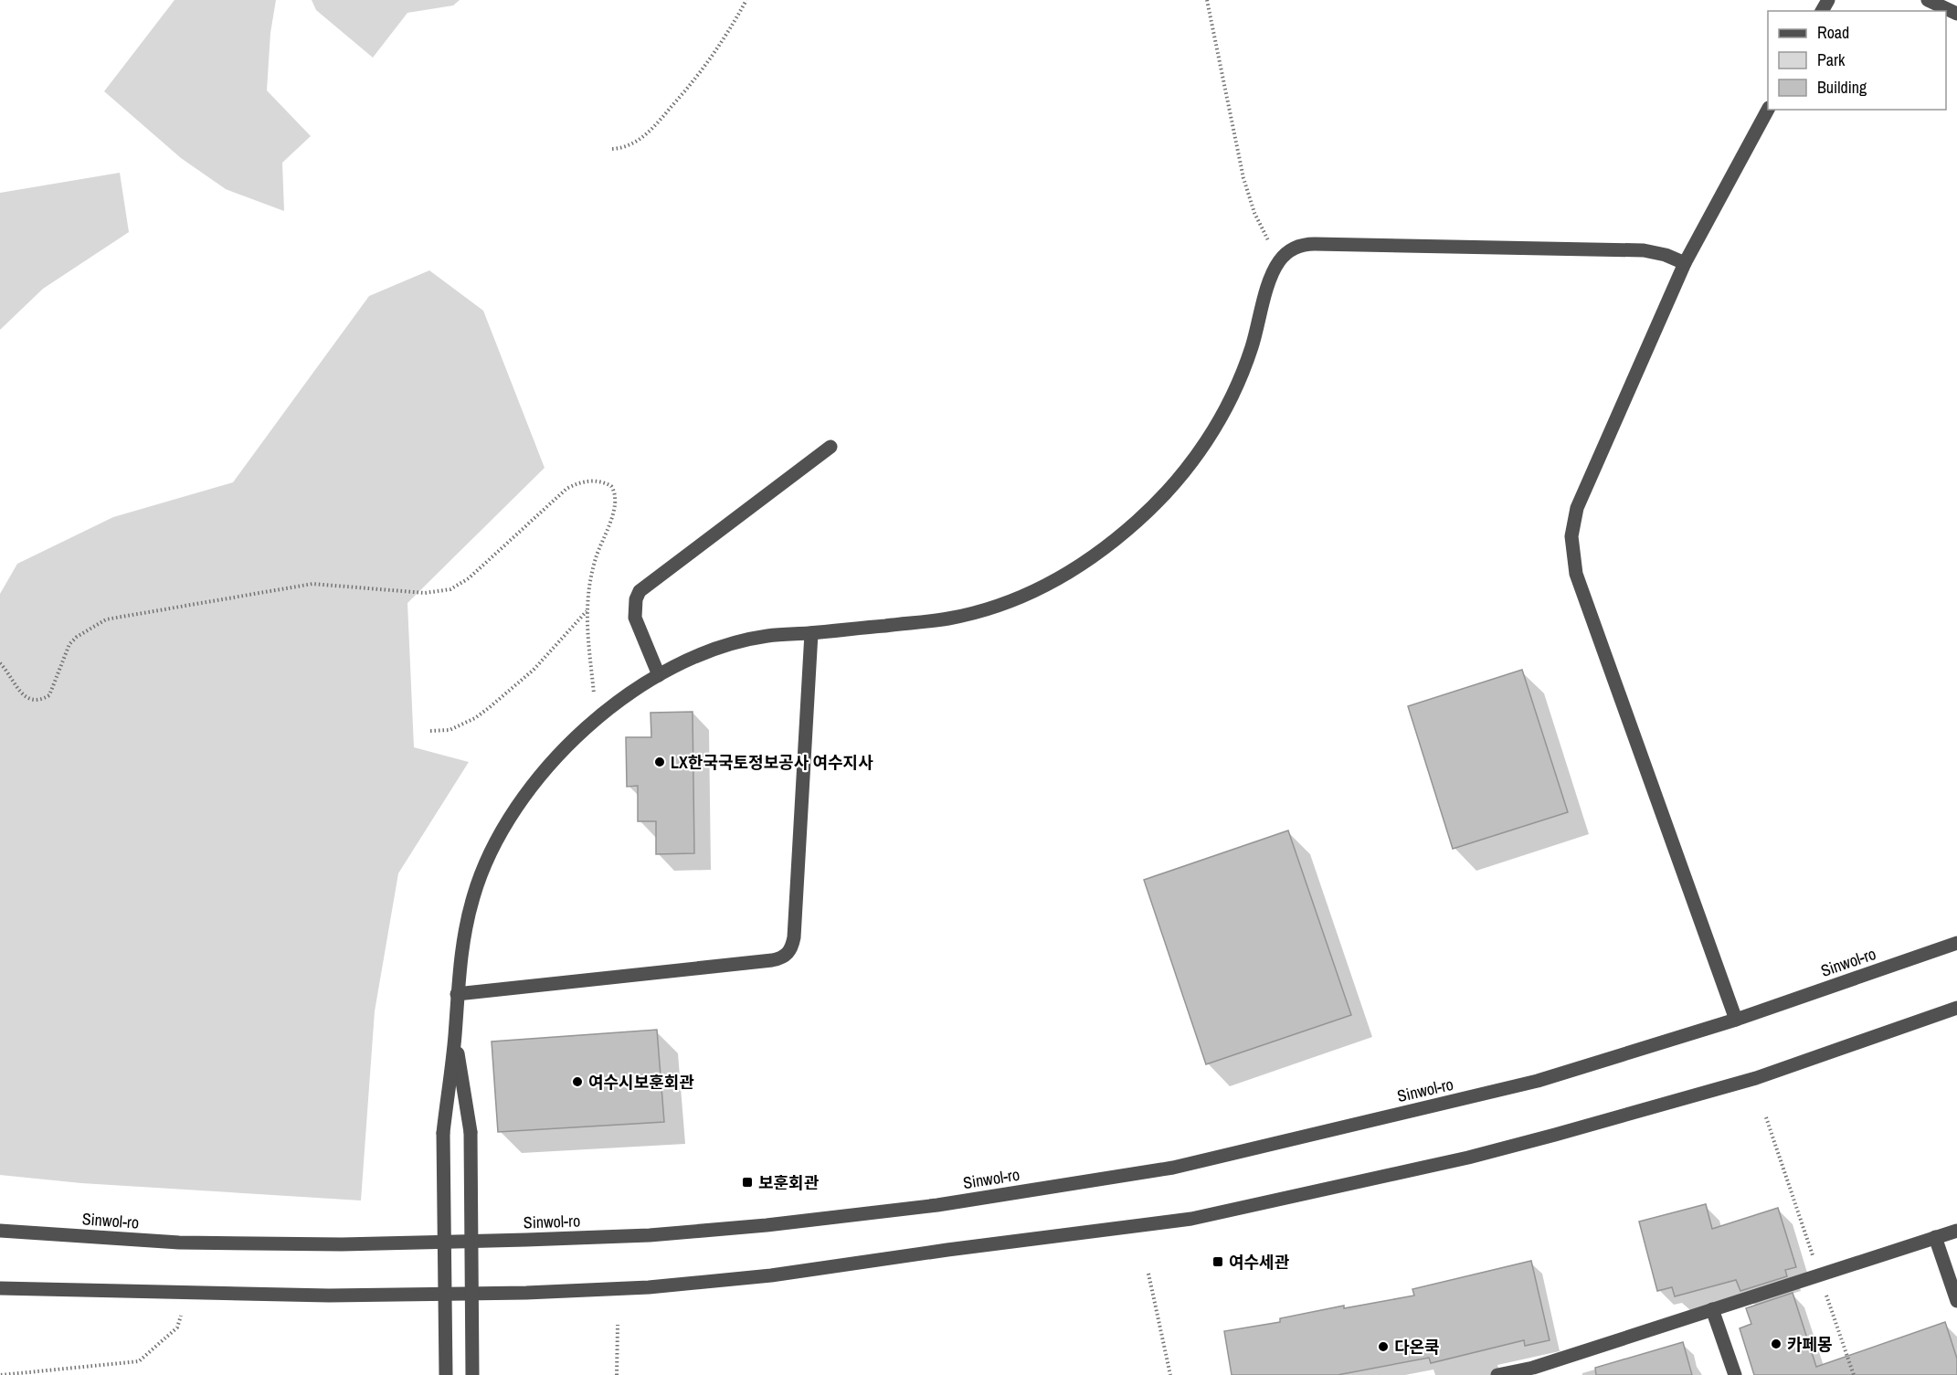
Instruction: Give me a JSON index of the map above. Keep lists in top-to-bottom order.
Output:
{
  "streets": {
    "street": ["Sinwol-ro"]
  },
  "places": {
    "other": [
      "LX한국국토정보공사 여수지사",
      "여수시보훈회관",
      "카페몽",
      "다온쿡"
    ],
    "transit": ["보훈회관", "여수세관"]
  },
  "legend": ["Road", "Park", "Building"]
}
